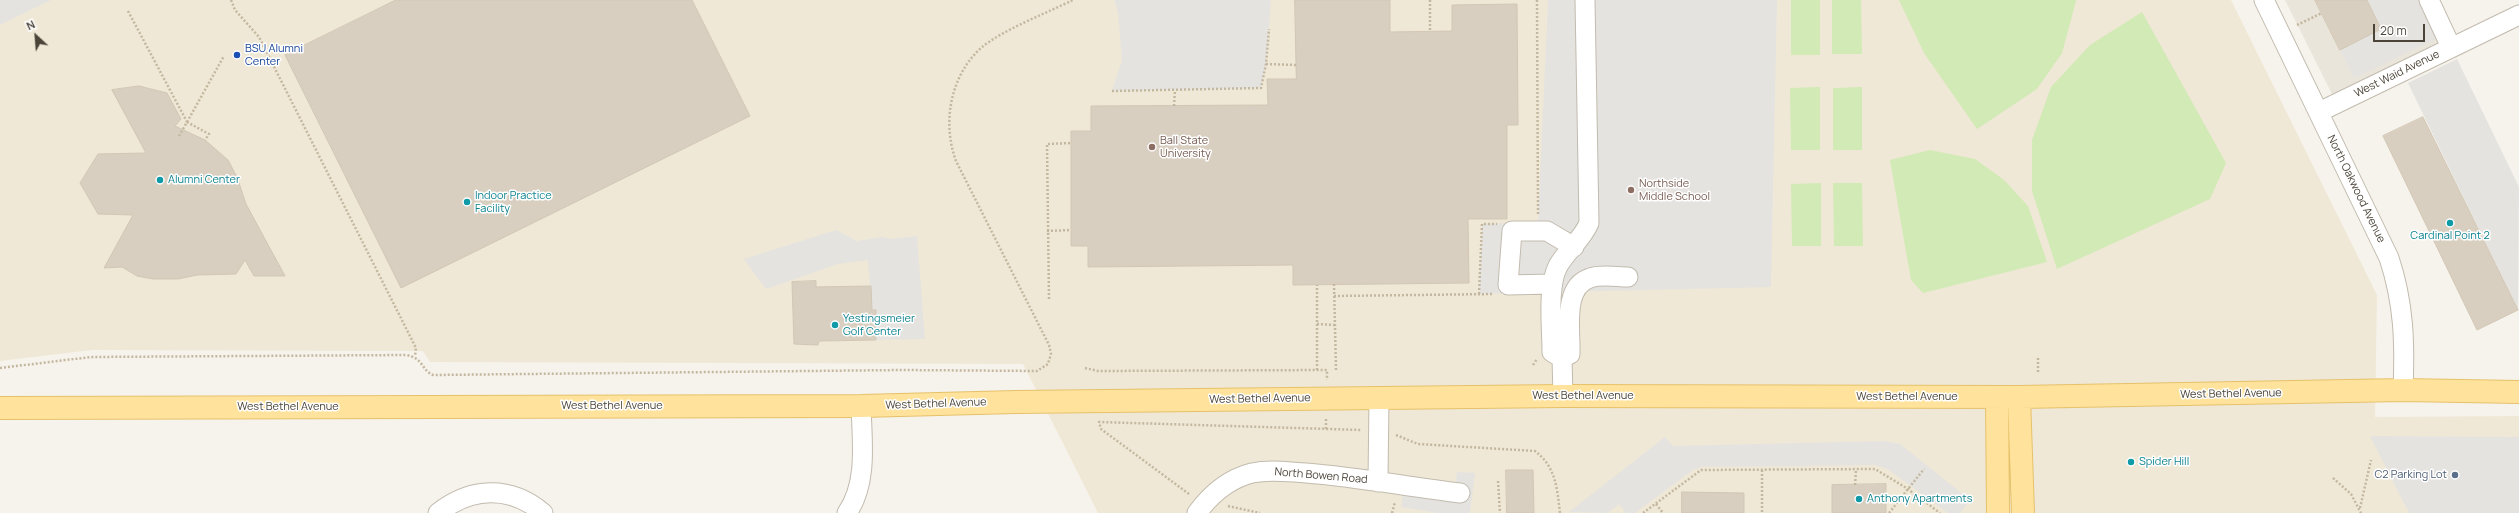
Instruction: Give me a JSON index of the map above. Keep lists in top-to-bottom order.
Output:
{
  "streets": {
    "main road": ["West Bethel Avenue"],
    "street": ["West Waid Avenue", "North Oakwood Avenue", "North Bowen Road"]
  },
  "crossings": [
    ["West Waid Avenue", "North Oakwood Avenue"],
    ["North Oakwood Avenue", "West Bethel Avenue"]
  ],
  "places": [
    "BSU Alumni Center",
    "Ball State University",
    "Alumni Center",
    "Northside Middle School",
    "Indoor Practice Facility",
    "Cardinal Point 2",
    "Yestingsmeier Golf Center",
    "Spider Hill",
    "C2 Parking Lot",
    "Anthony Apartments"
  ],
  "scale_bar": "20 m",
  "north": "top left"
}
